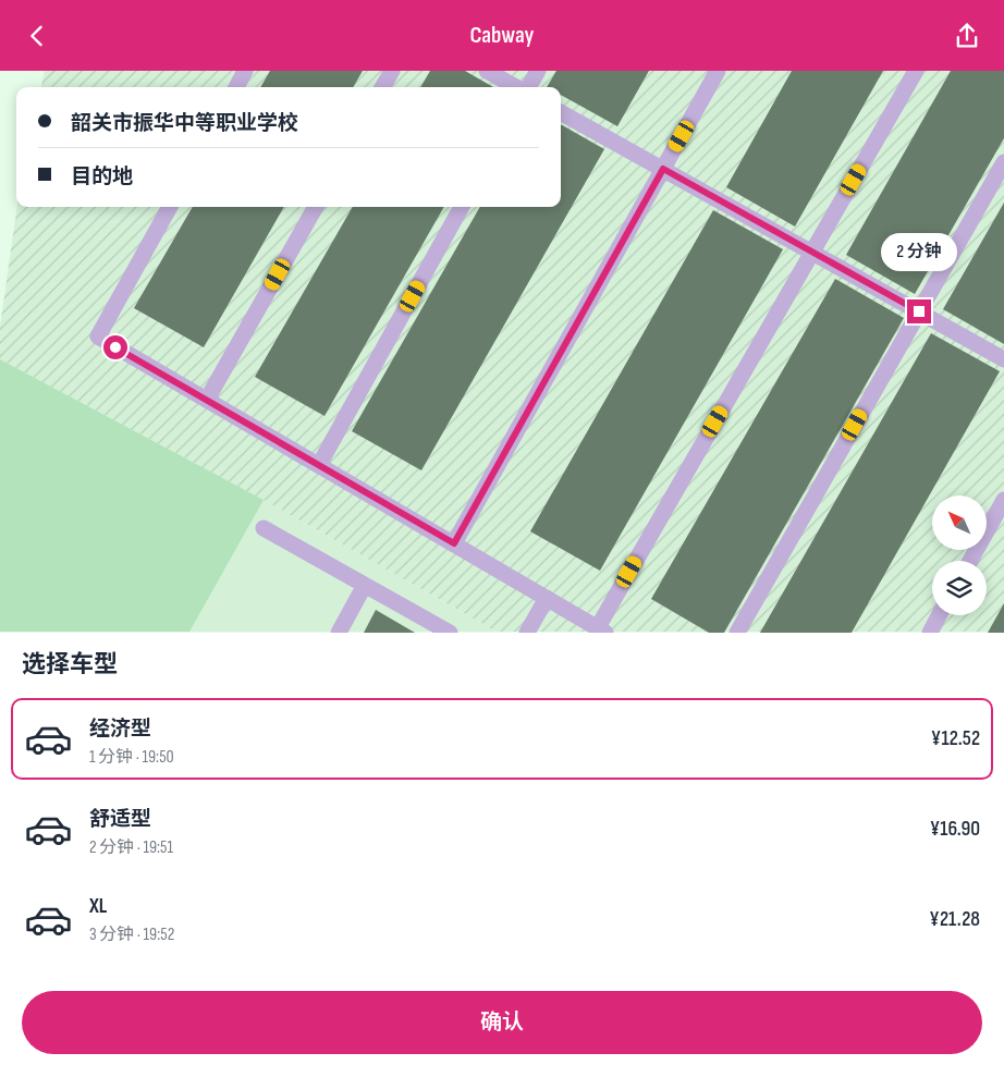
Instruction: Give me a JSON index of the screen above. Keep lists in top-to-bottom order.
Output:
{
  "north": "top left",
  "page": {
    "header": "Cabway",
    "banner": ["韶关市振华中等职业学校", "目的地"],
    "bubble": "2 分钟",
    "heading": "选择车型",
    "list": [
      {
        "name": "经济型",
        "note": "1 分钟 · 19:50",
        "value": "¥12.52"
      },
      {
        "name": "舒适型",
        "note": "2 分钟 · 19:51",
        "value": "¥16.90"
      },
      {
        "name": "XL",
        "note": "3 分钟 · 19:52",
        "value": "¥21.28"
      }
    ],
    "buttons": "确认"
  }
}
